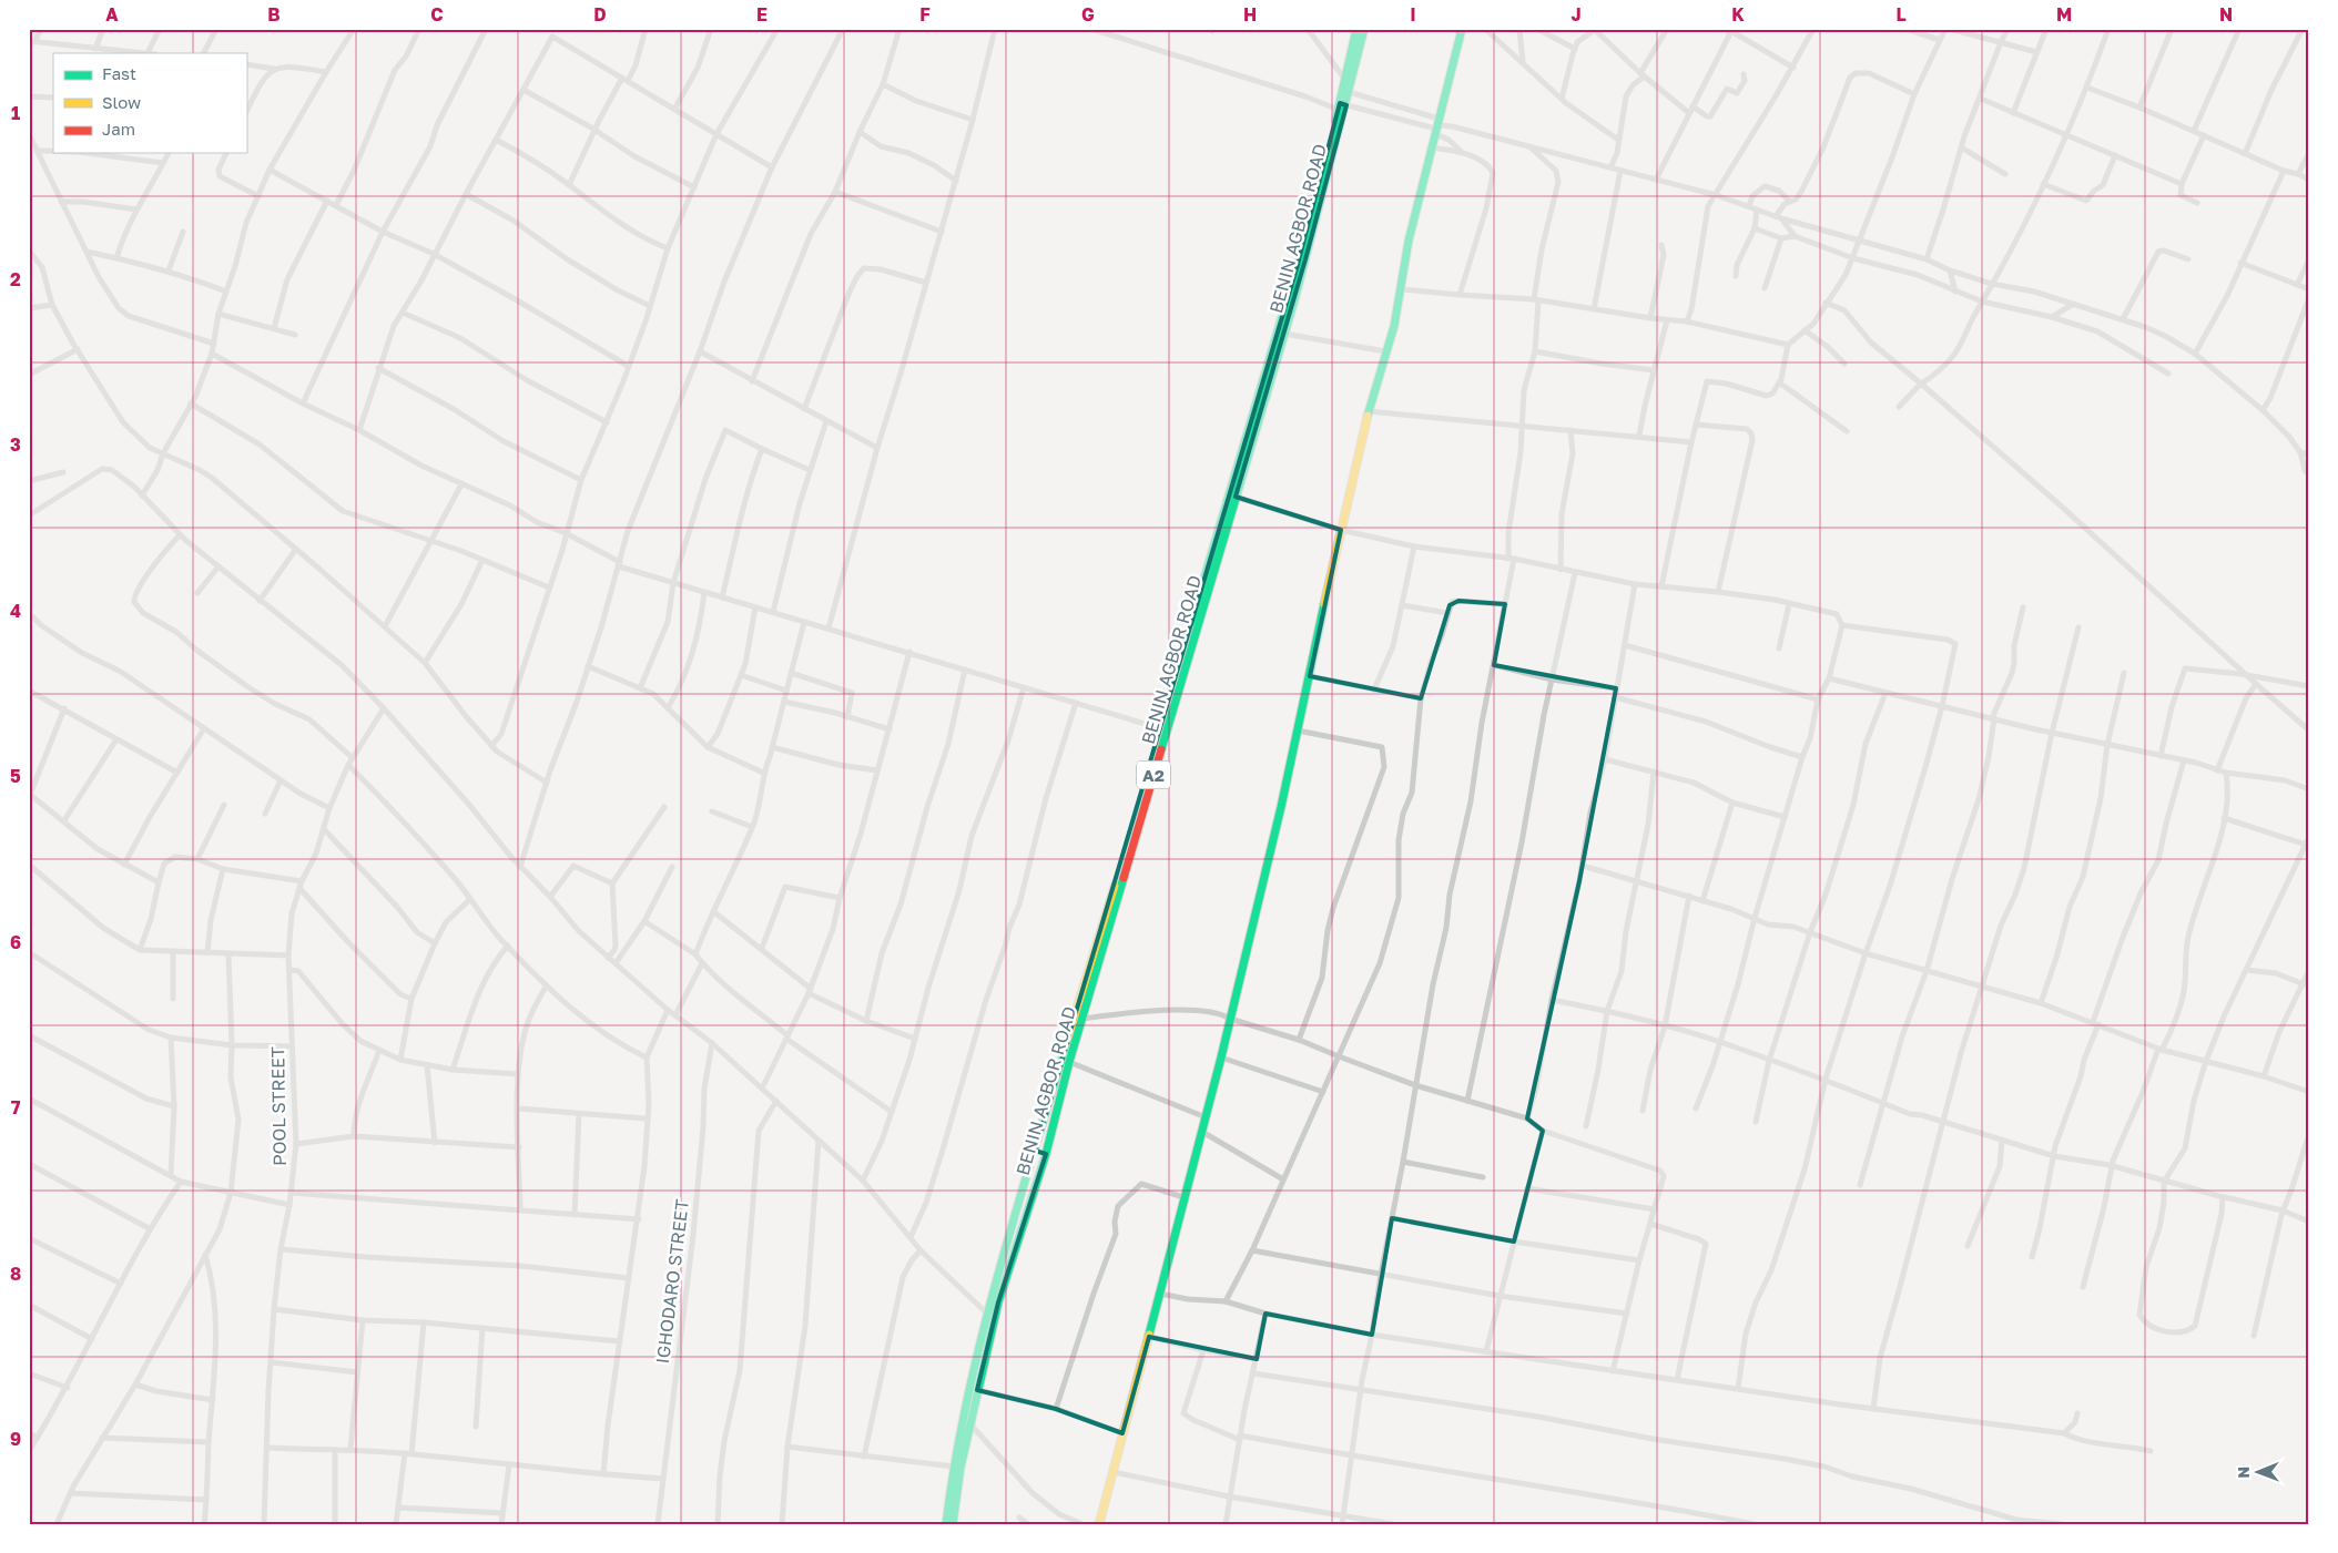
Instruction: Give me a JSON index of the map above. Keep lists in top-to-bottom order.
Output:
{
  "streets": {
    "main road": ["BENIN AGBOR ROAD", "A2"],
    "street": ["POOL STREET", "IGHODARO STREET"]
  },
  "legend": ["Fast", "Slow", "Jam"],
  "north": "left",
  "grid": {
    "columns": [
      "A",
      "B",
      "C",
      "D",
      "E",
      "F",
      "G",
      "H",
      "I",
      "J",
      "K",
      "L",
      "M",
      "N"
    ],
    "rows": [
      "1",
      "2",
      "3",
      "4",
      "5",
      "6",
      "7",
      "8",
      "9"
    ]
  }
}
